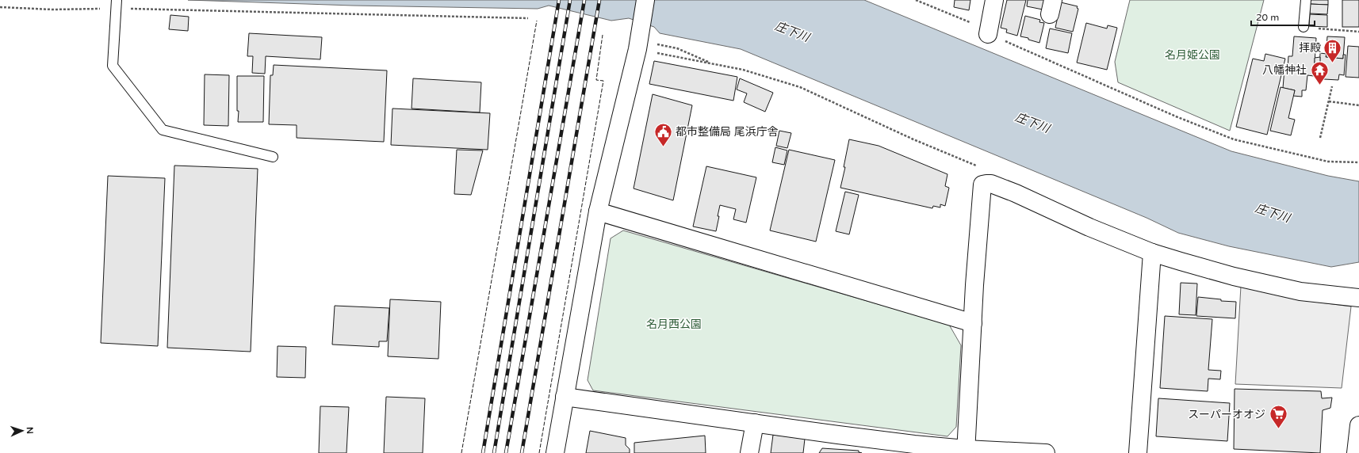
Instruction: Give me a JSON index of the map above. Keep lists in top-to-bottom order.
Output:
{
  "water": ["庄下川"],
  "parks": ["名月姫公園", "名月西公園"],
  "places": {
    "building": ["拝殿"],
    "temple": ["八幡神社"],
    "public building": ["都市整備局 尾浜庁舎"],
    "supermarket": ["スーパーオオジ"]
  },
  "scale_bar": "20 m",
  "north": "right"
}
